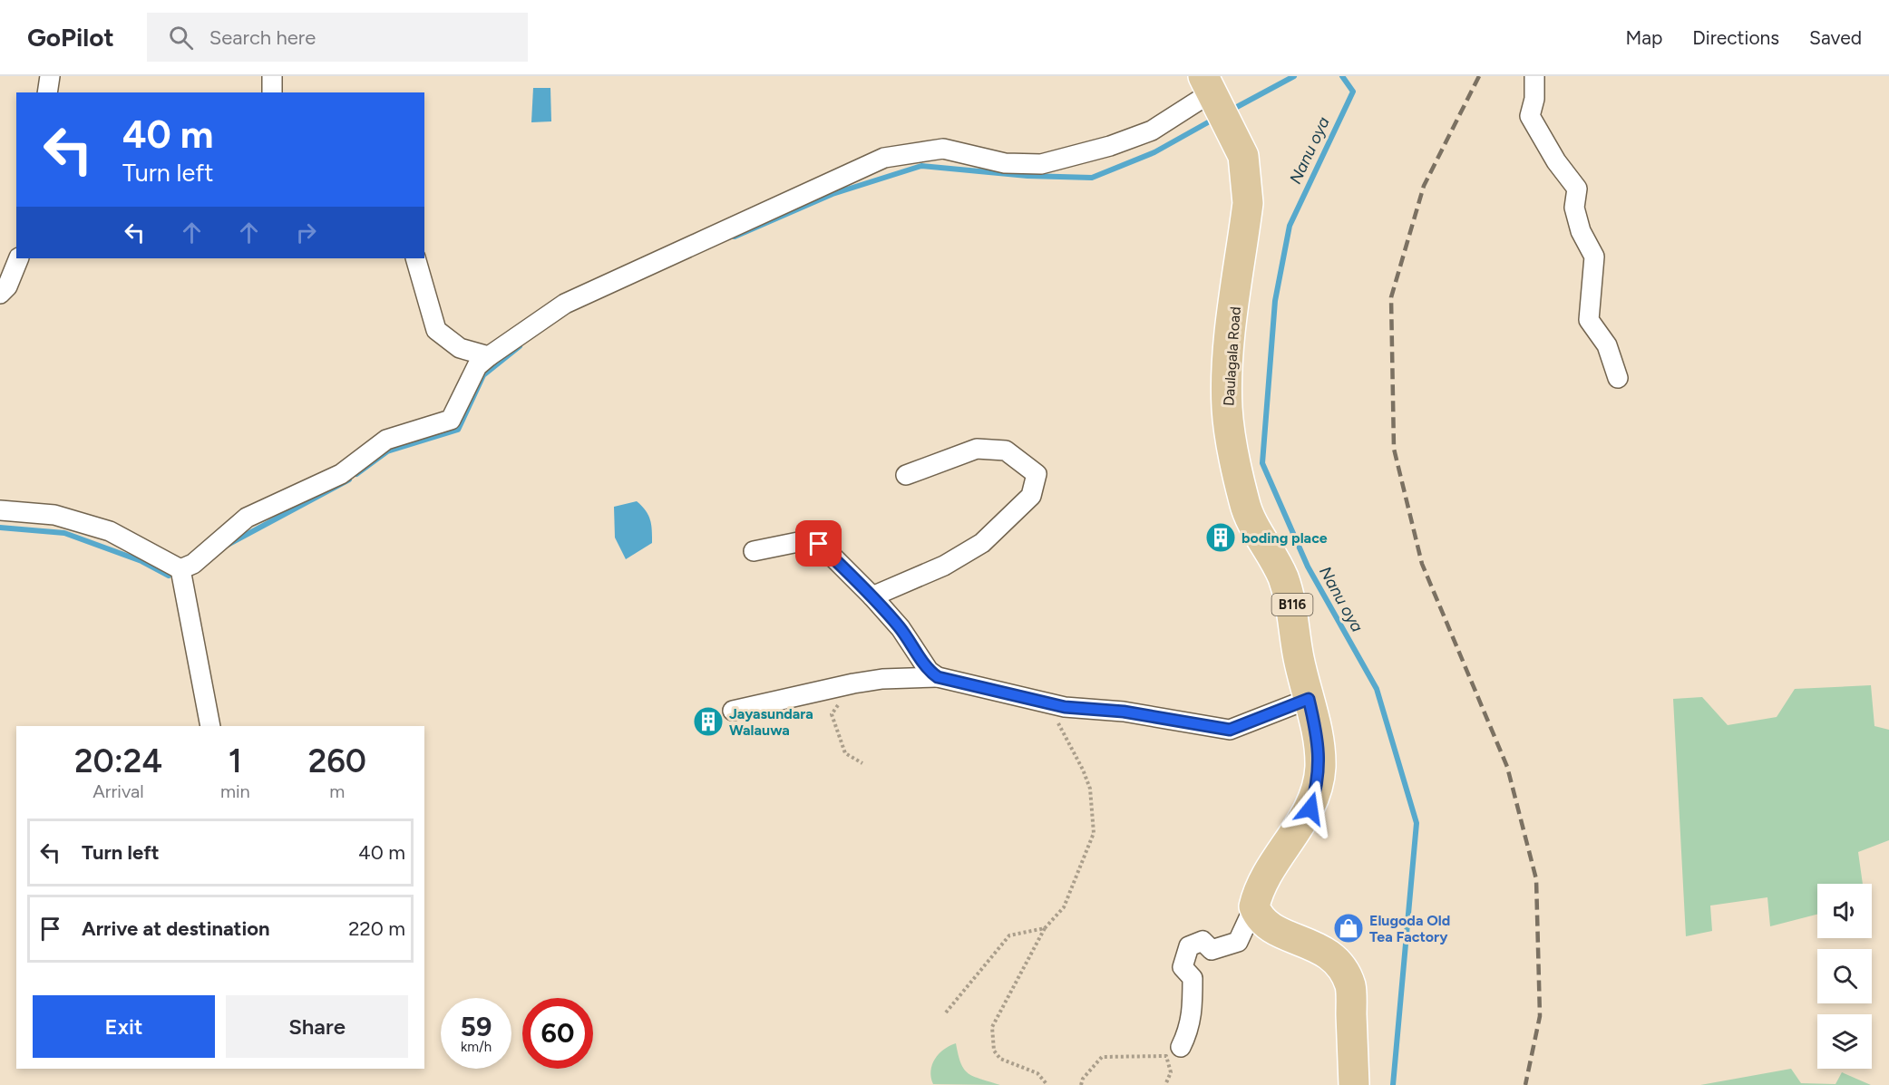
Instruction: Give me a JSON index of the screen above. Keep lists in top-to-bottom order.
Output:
{
  "streets": {
    "main road": ["Daulagala Road", "B116"]
  },
  "water": ["Nanu oya"],
  "places": {
    "building": ["boding place", "Jayasundara Walauwa"],
    "shop": ["Elugoda Old Tea Factory"]
  },
  "page": {
    "header": "GoPilot",
    "search": "Search here",
    "nav": ["Map", "Directions", "Saved"],
    "turn": ["40 m", "Turn left"],
    "eta": [
      "20:24",
      "Arrival",
      "1",
      "min",
      "260",
      "m"
    ],
    "list": [
      {
        "name": "Turn left",
        "value": "40 m"
      },
      {
        "name": "Arrive at destination",
        "value": "220 m"
      }
    ],
    "buttons": ["Exit", "Share"],
    "speed": "59 km/h",
    "limit": "60"
  }
}
